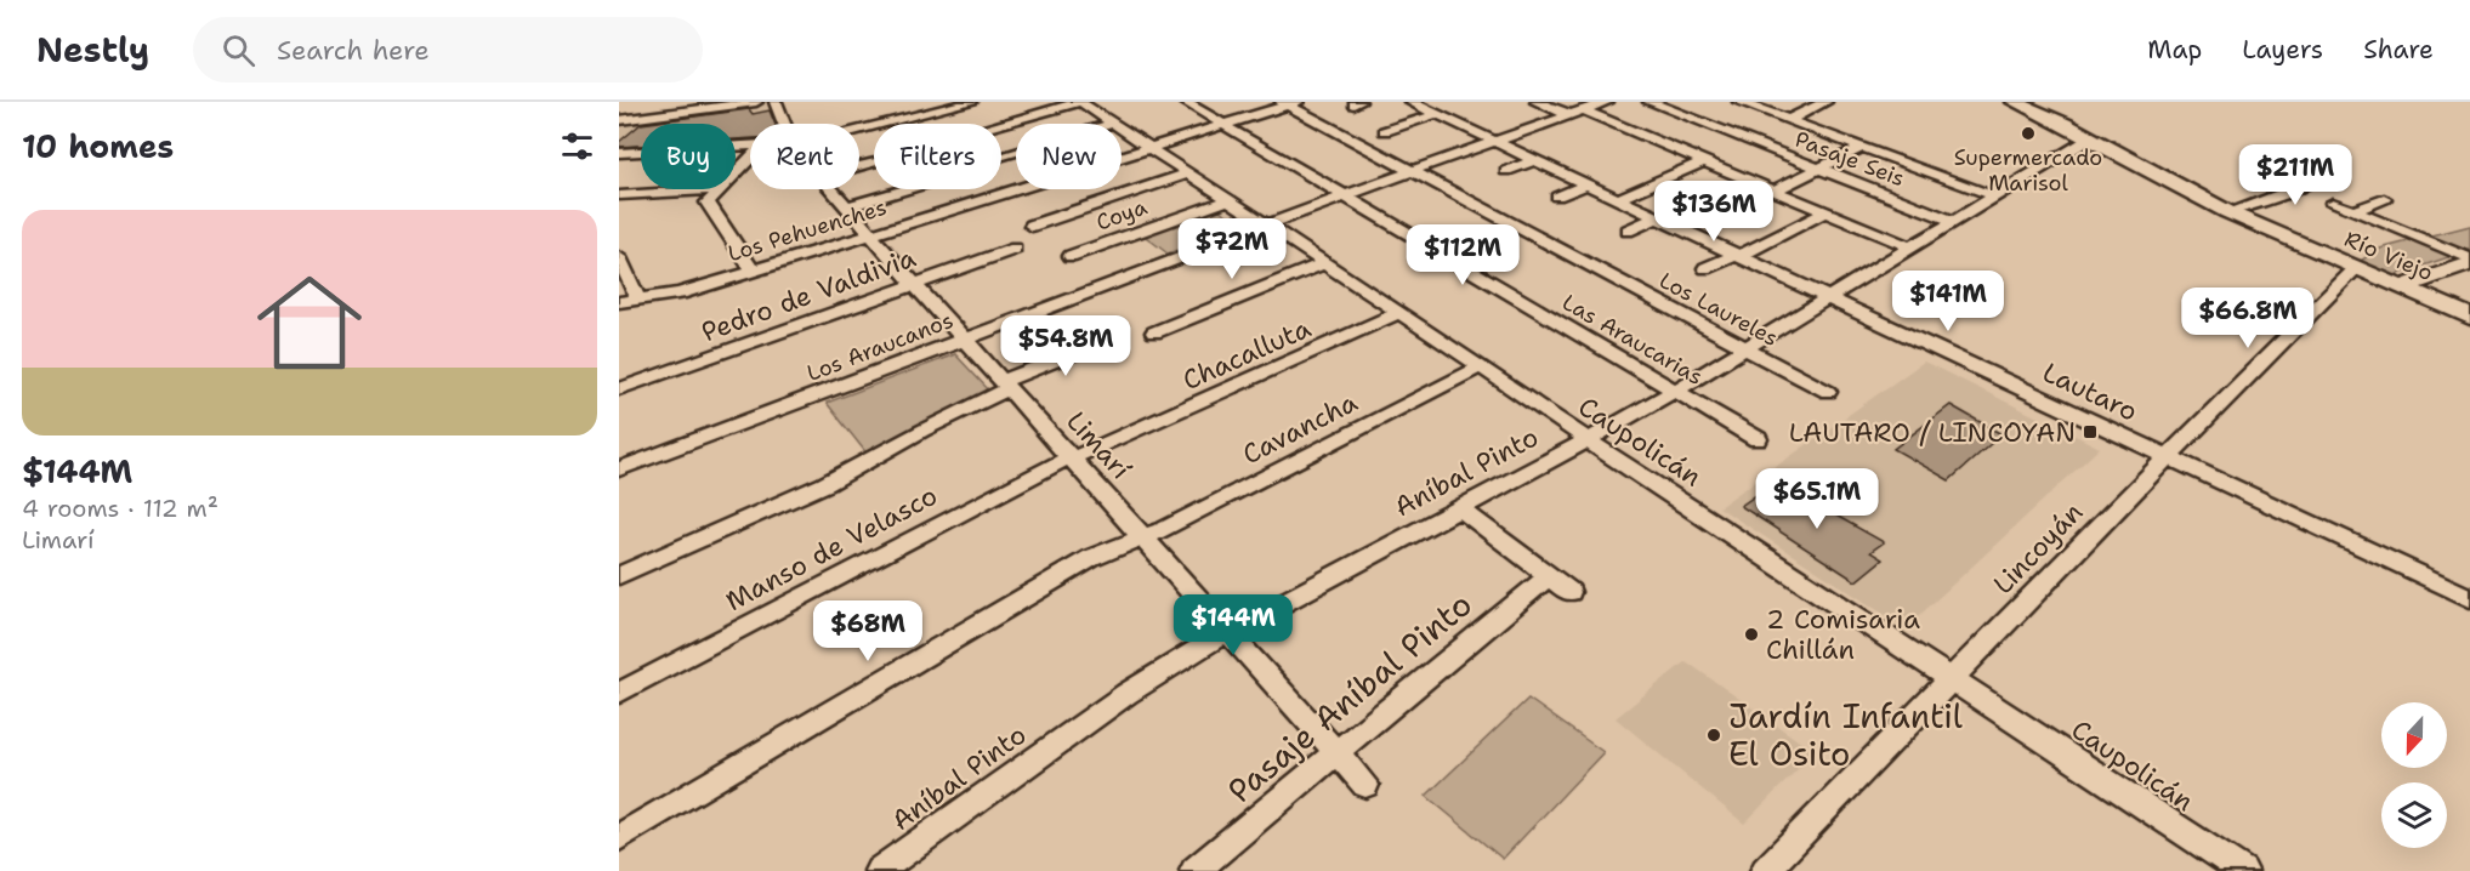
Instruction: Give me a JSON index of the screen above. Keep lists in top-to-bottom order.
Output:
{
  "streets": {
    "main road": ["Río Viejo"],
    "street": [
      "Pasaje Seis",
      "Coya",
      "Los Pehuenches",
      "Pedro de Valdivia",
      "Los Laureles",
      "Las Araucarias",
      "Los Araucanos",
      "Chacalluta",
      "Lautaro",
      "Cavancha",
      "Caupolicán",
      "Limarí",
      "Aníbal Pinto",
      "Manso de Velasco",
      "Lincoyán",
      "Pasaje Aníbal Pinto"
    ]
  },
  "crossings": [
    ["Pasaje Seis", "Aníbal Pinto"],
    ["Coya", "Caupolicán"],
    ["Los Pehuenches", "Los Laureles"],
    ["Los Pehuenches", "Las Araucarias"],
    ["Los Pehuenches", "Caupolicán"],
    ["Los Pehuenches", "Limarí"],
    ["Río Viejo", "Aníbal Pinto"],
    ["Río Viejo", "Lincoyán"],
    ["Pedro de Valdivia", "Limarí"],
    ["Los Laureles", "Los Araucanos"],
    ["Los Laureles", "Aníbal Pinto"],
    ["Las Araucarias", "Los Araucanos"],
    ["Las Araucarias", "Aníbal Pinto"],
    ["Los Araucanos", "Lautaro"],
    ["Los Araucanos", "Caupolicán"],
    ["Los Araucanos", "Limarí"],
    ["Chacalluta", "Caupolicán"],
    ["Chacalluta", "Limarí"],
    ["Chacalluta", "Manso de Velasco"],
    ["Lautaro", "Aníbal Pinto"],
    ["Lautaro", "Lincoyán"],
    ["Cavancha", "Caupolicán"],
    ["Cavancha", "Limarí"],
    ["Caupolicán", "Aníbal Pinto"],
    ["Caupolicán", "Lincoyán"],
    ["Limarí", "Aníbal Pinto"],
    ["Limarí", "Manso de Velasco"],
    ["Limarí", "Pasaje Aníbal Pinto"]
  ],
  "places": {
    "other": ["Supermercado Marisol", "2 Comisaria Chillán", "Jardín Infantil El Osito"],
    "transit": ["LAUTARO / LINCOYAN"]
  },
  "north": "bottom",
  "page": {
    "header": "Nestly",
    "search": "Search here",
    "nav": ["Map", "Layers", "Share"],
    "heading": "10 homes",
    "chip": [
      "Buy",
      "Rent",
      "Filters",
      "New"
    ],
    "price": [
      "$211M",
      "$136M",
      "$72M",
      "$112M",
      "$141M",
      "$66.8M",
      "$54.8M",
      "$65.1M",
      "$144M",
      "$68M"
    ],
    "list": [
      {
        "name": "$144M",
        "note": "4 rooms · 112 m² · Limarí"
      }
    ]
  }
}
